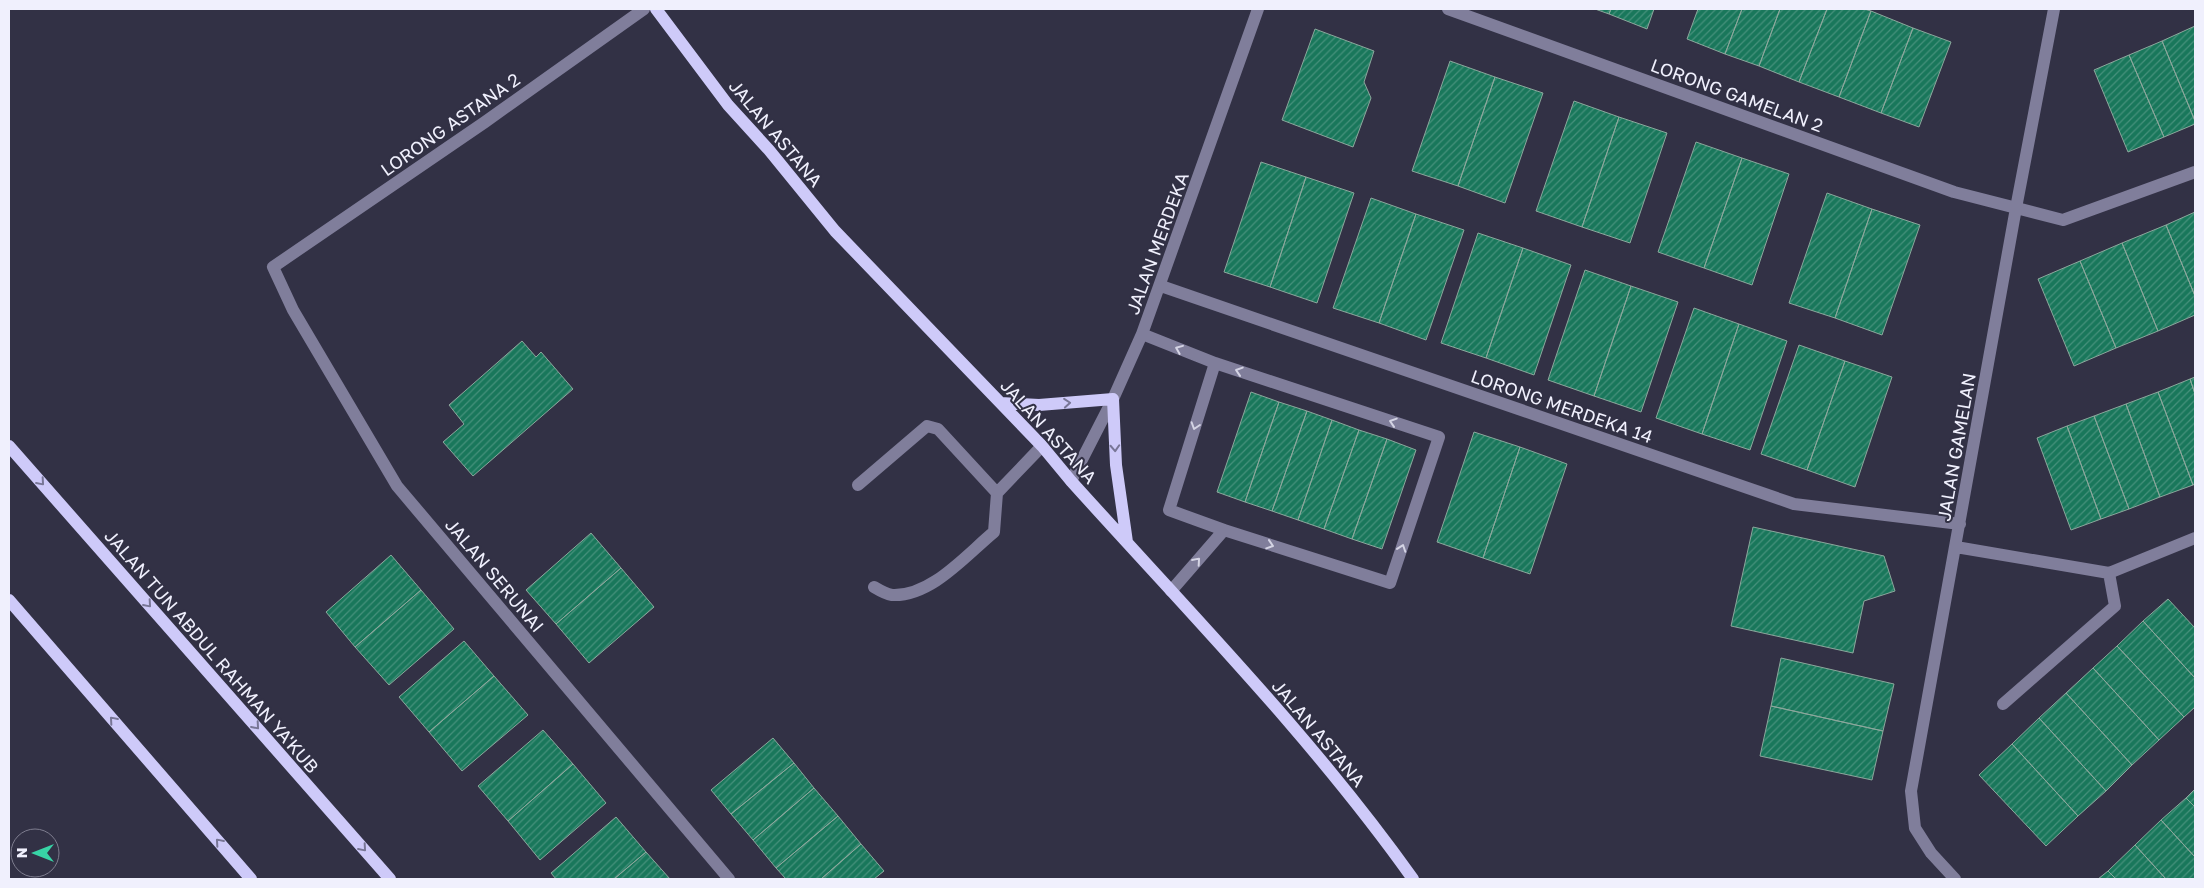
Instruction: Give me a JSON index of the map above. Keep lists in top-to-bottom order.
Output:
{
  "streets": {
    "main road": ["JALAN ASTANA", "JALAN TUN ABDUL RAHMAN YA'KUB"],
    "street": [
      "LORONG GAMELAN 2",
      "LORONG ASTANA 2",
      "JALAN MERDEKA",
      "LORONG MERDEKA 14",
      "JALAN GAMELAN",
      "JALAN SERUNAI"
    ]
  },
  "crossings": [
    ["LORONG GAMELAN 2", "JALAN GAMELAN"],
    ["LORONG ASTANA 2", "JALAN SERUNAI"],
    ["JALAN ASTANA", "JALAN MERDEKA"],
    ["JALAN MERDEKA", "LORONG MERDEKA 14"],
    ["LORONG MERDEKA 14", "JALAN GAMELAN"]
  ],
  "north": "left"
}
